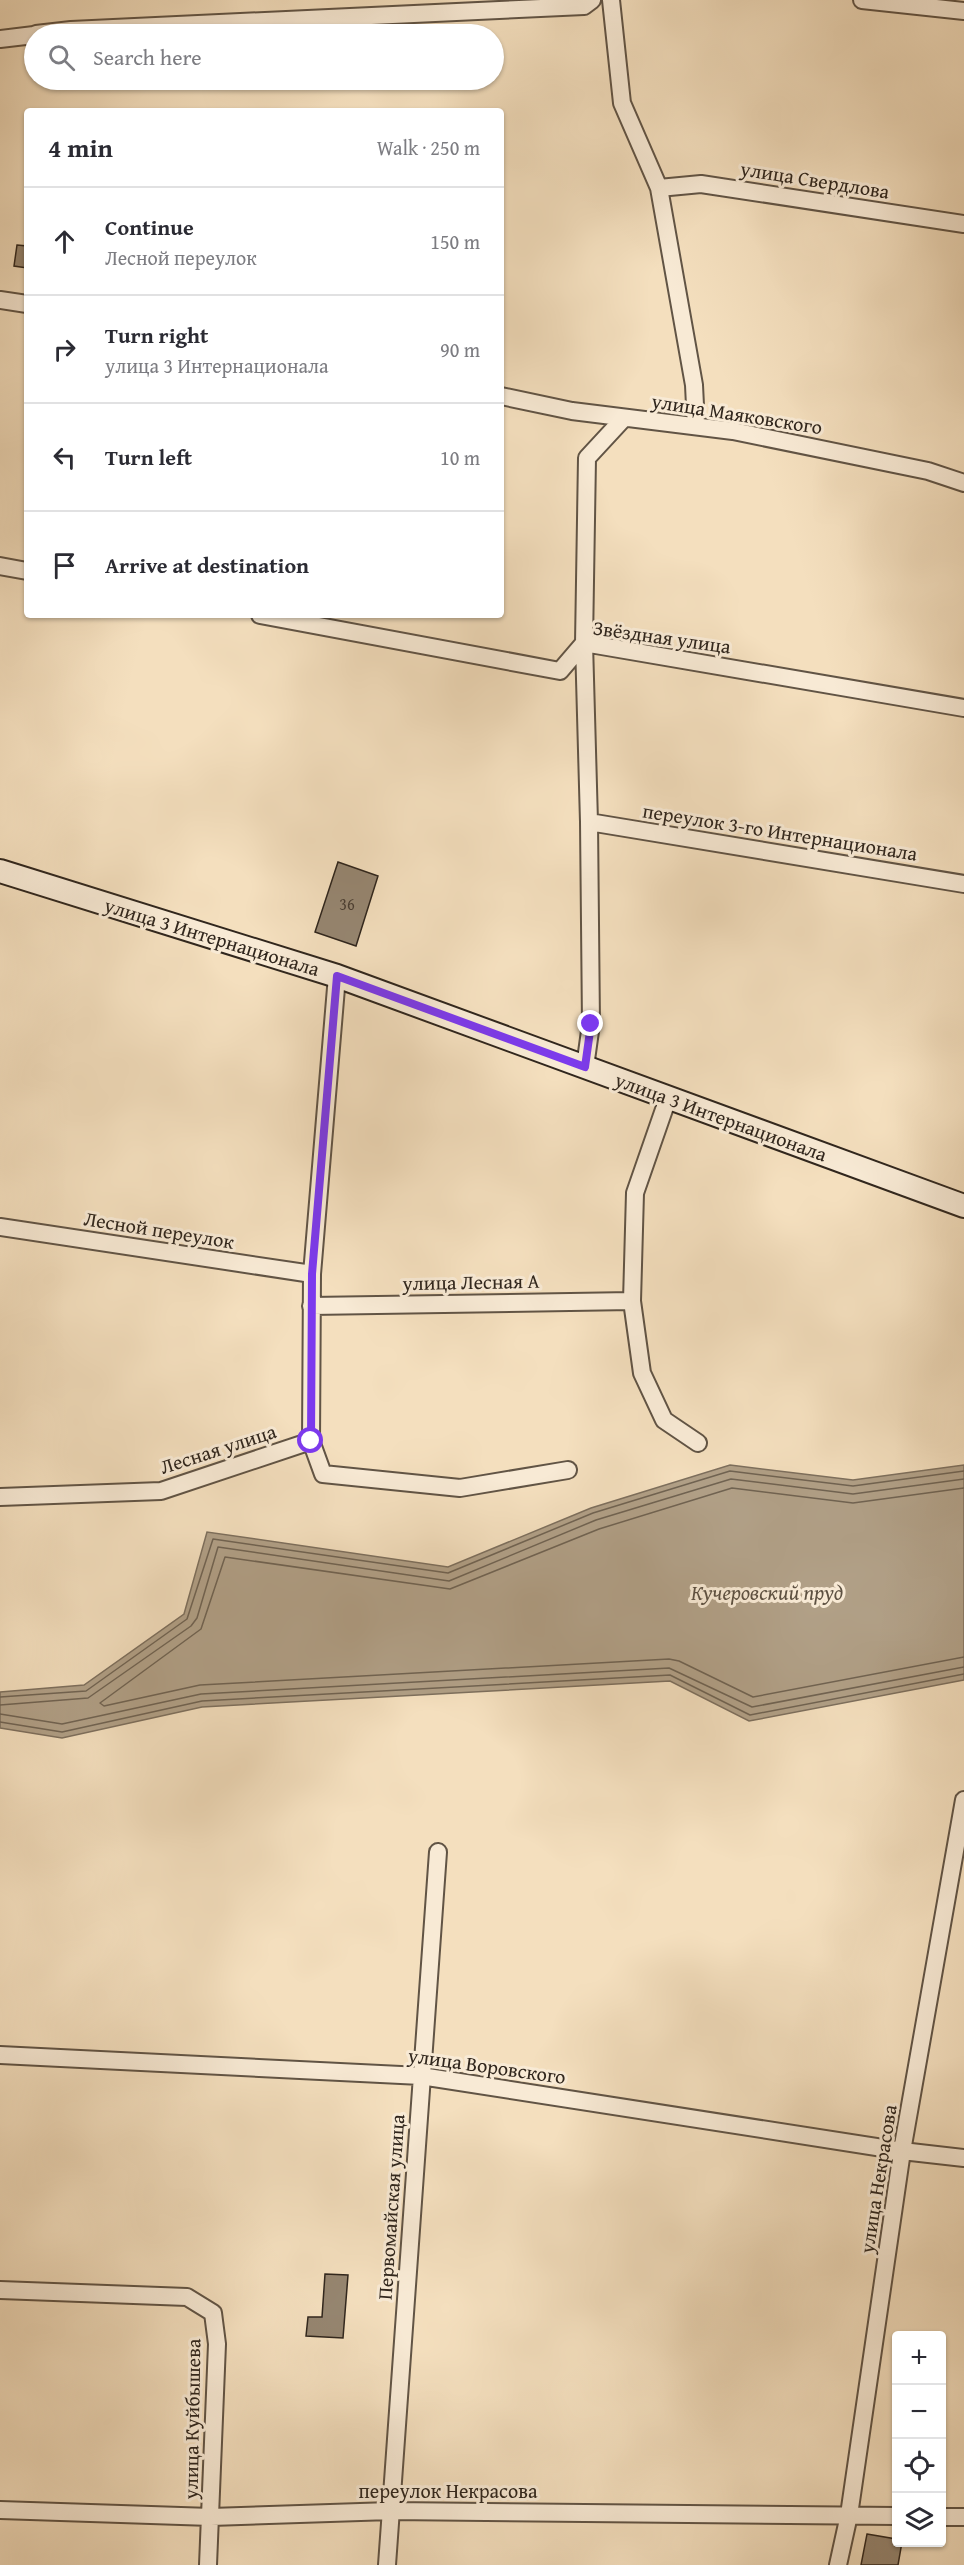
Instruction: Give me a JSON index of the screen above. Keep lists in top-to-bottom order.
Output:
{
  "streets": {
    "street": [
      "улица Свердлова",
      "улица Маяковского",
      "Звёздная улица",
      "переулок 3-го Интернационала",
      "улица 3 Интернационала",
      "Лесной переулок",
      "улица Лесная А",
      "Лесная улица",
      "улица Воровского",
      "улица Некрасова",
      "Первомайская улица",
      "улица Куйбышева",
      "переулок Некрасова"
    ]
  },
  "crossings": [
    ["улица Воровского", "улица Некрасова"],
    ["улица Воровского", "Первомайская улица"],
    ["улица Некрасова", "переулок Некрасова"],
    ["Первомайская улица", "переулок Некрасова"],
    ["улица Куйбышева", "переулок Некрасова"]
  ],
  "water": ["Кучеровский пруд"],
  "house_numbers": ["36"],
  "page": {
    "search": "Search here",
    "heading": ["4 min", "Walk · 250 m"],
    "list": [
      ["Continue", "Лесной переулок", "150 m"],
      ["Turn right", "улица 3 Интернационала", "90 m"],
      ["Turn left", "10 m"],
      "Arrive at destination"
    ],
    "map_buttons": ["+", "−"]
  }
}
